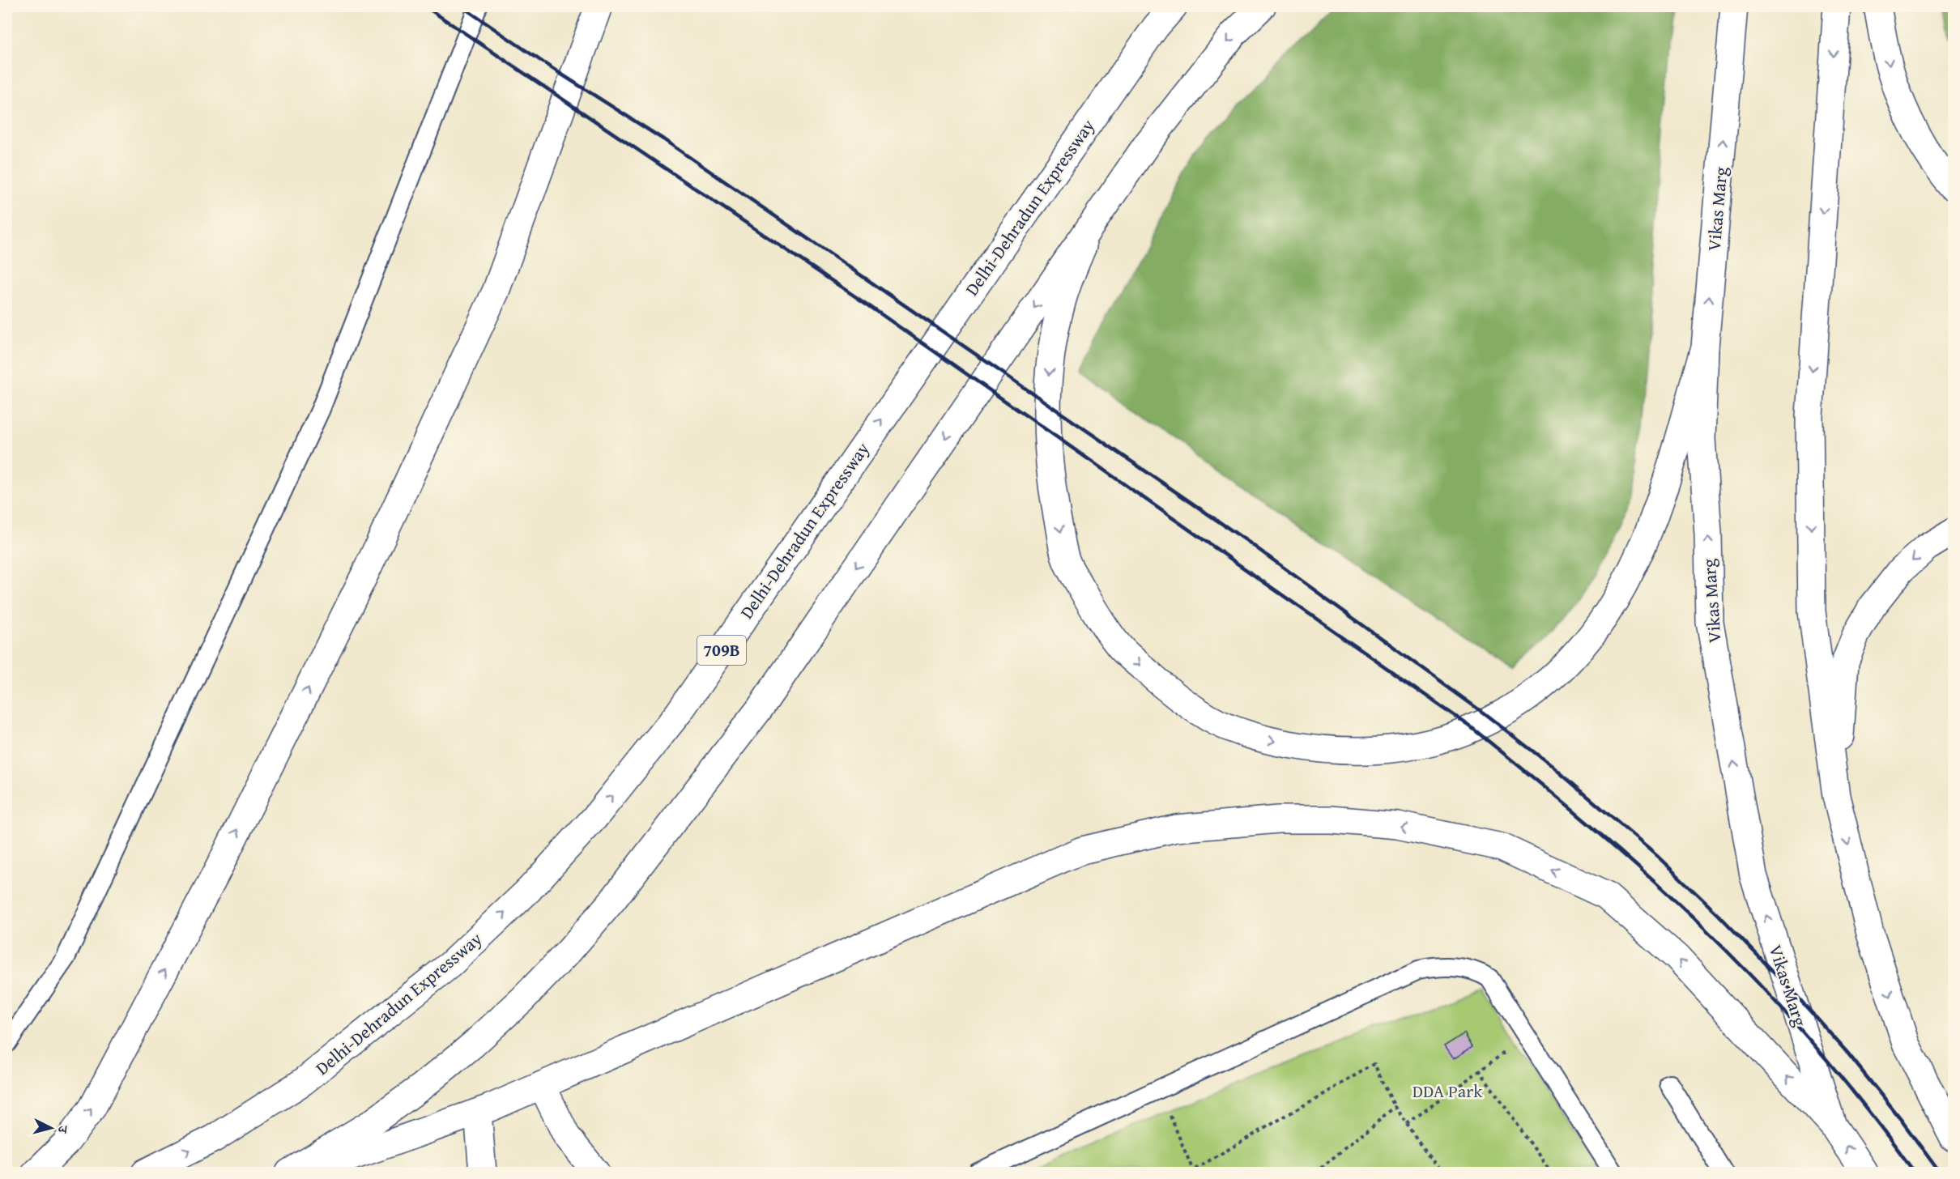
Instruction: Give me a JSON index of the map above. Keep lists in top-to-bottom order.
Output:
{
  "streets": {
    "main road": ["Delhi-Dehradun Expressway", "Vikas Marg", "709B"]
  },
  "parks": ["DDA Park"],
  "north": "right"
}
